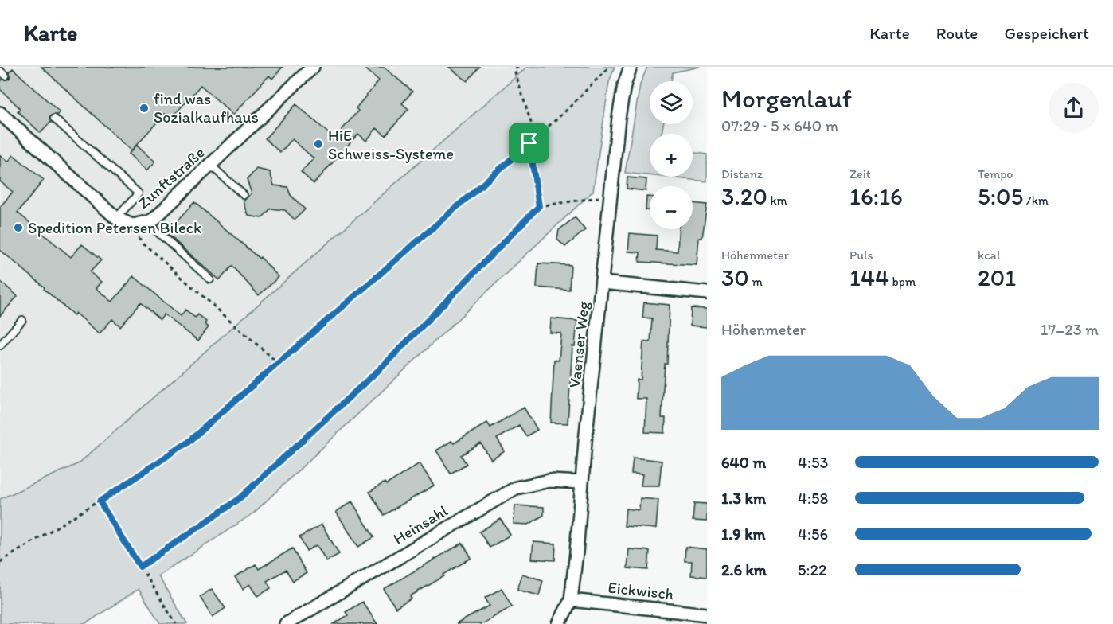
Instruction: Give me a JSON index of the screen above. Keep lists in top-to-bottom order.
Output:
{
  "streets": {
    "street": [
      "Zunftstraße",
      "Vaenser Weg",
      "Heinsahl",
      "Eickwisch"
    ]
  },
  "crossings": [
    ["Vaenser Weg", "Heinsahl"],
    ["Vaenser Weg", "Eickwisch"]
  ],
  "places": ["find was Sozialkaufhaus", "HiE Schweiss-Systeme", "Spedition Petersen Bileck"],
  "page": {
    "header": "Karte",
    "nav": ["Karte", "Route", "Gespeichert"],
    "heading": ["Morgenlauf", "07:29 · 5 × 640 m"],
    "map_buttons": ["+", "−"],
    "stats": [
      ["Distanz", "3.20 km"],
      ["Zeit", "16:16"],
      ["Tempo", "5:05 /km"],
      ["Höhenmeter", "30 m"],
      ["Puls", "144 bpm"],
      ["kcal", "201"]
    ],
    "chart": ["Höhenmeter", "17–23 m"],
    "list": [
      {
        "name": "640 m",
        "note": "4:53"
      },
      {
        "name": "1.3 km",
        "note": "4:58"
      },
      {
        "name": "1.9 km",
        "note": "4:56"
      },
      {
        "name": "2.6 km",
        "note": "5:22"
      }
    ]
  }
}
